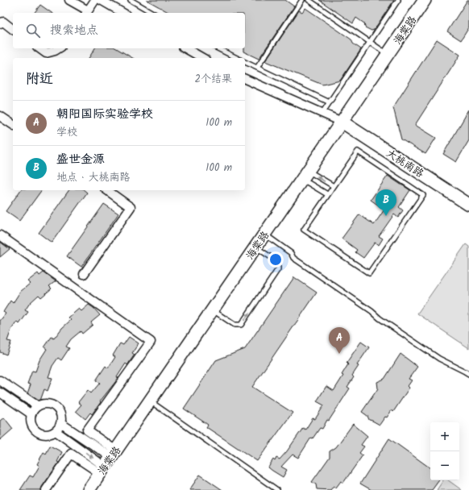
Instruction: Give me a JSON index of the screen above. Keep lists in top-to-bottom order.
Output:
{
  "streets": {
    "street": ["海棠路", "大桃南路"]
  },
  "crossings": [
    ["海棠路", "大桃南路"]
  ],
  "page": {
    "search": "搜索地点",
    "heading": ["附近", "2个结果"],
    "list": [
      {
        "mark": "A",
        "name": "朝阳国际实验学校",
        "note": "学校",
        "value": "100 m"
      },
      {
        "mark": "B",
        "name": "盛世金源",
        "note": "地点 · 大桃南路",
        "value": "100 m"
      }
    ],
    "pins": ["B", "A"],
    "map_buttons": ["+", "−"]
  }
}
